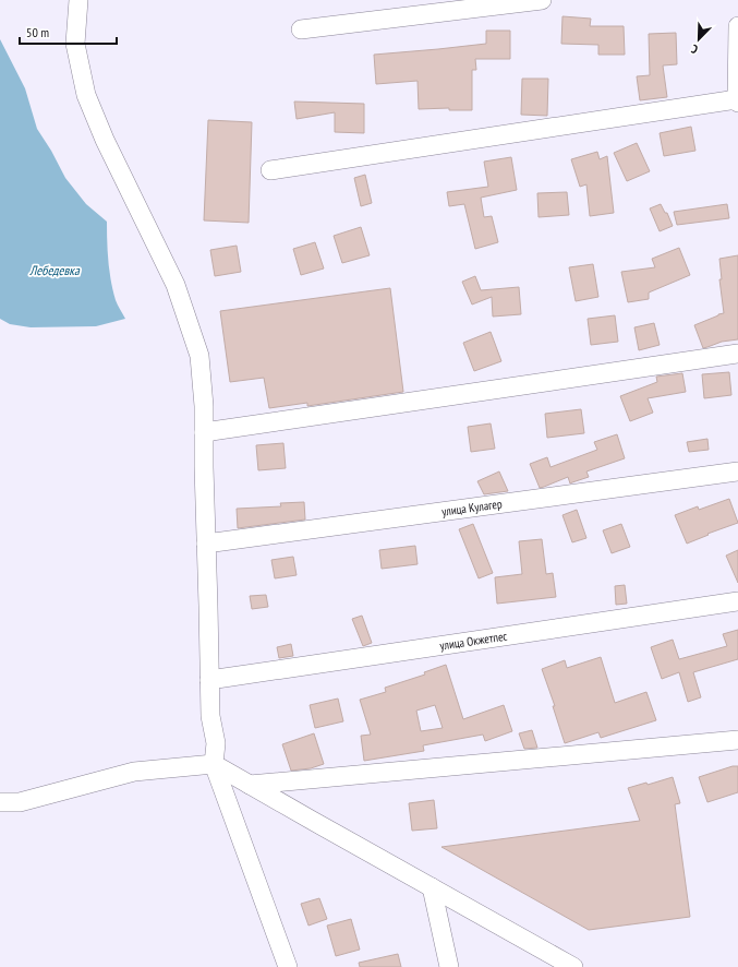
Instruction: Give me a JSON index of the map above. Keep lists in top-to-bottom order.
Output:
{
  "streets": {
    "street": ["улица Кулагер", "улица Окжетпес"]
  },
  "water": ["Лебедевка"],
  "scale_bar": "50 m",
  "north": "bottom left"
}
